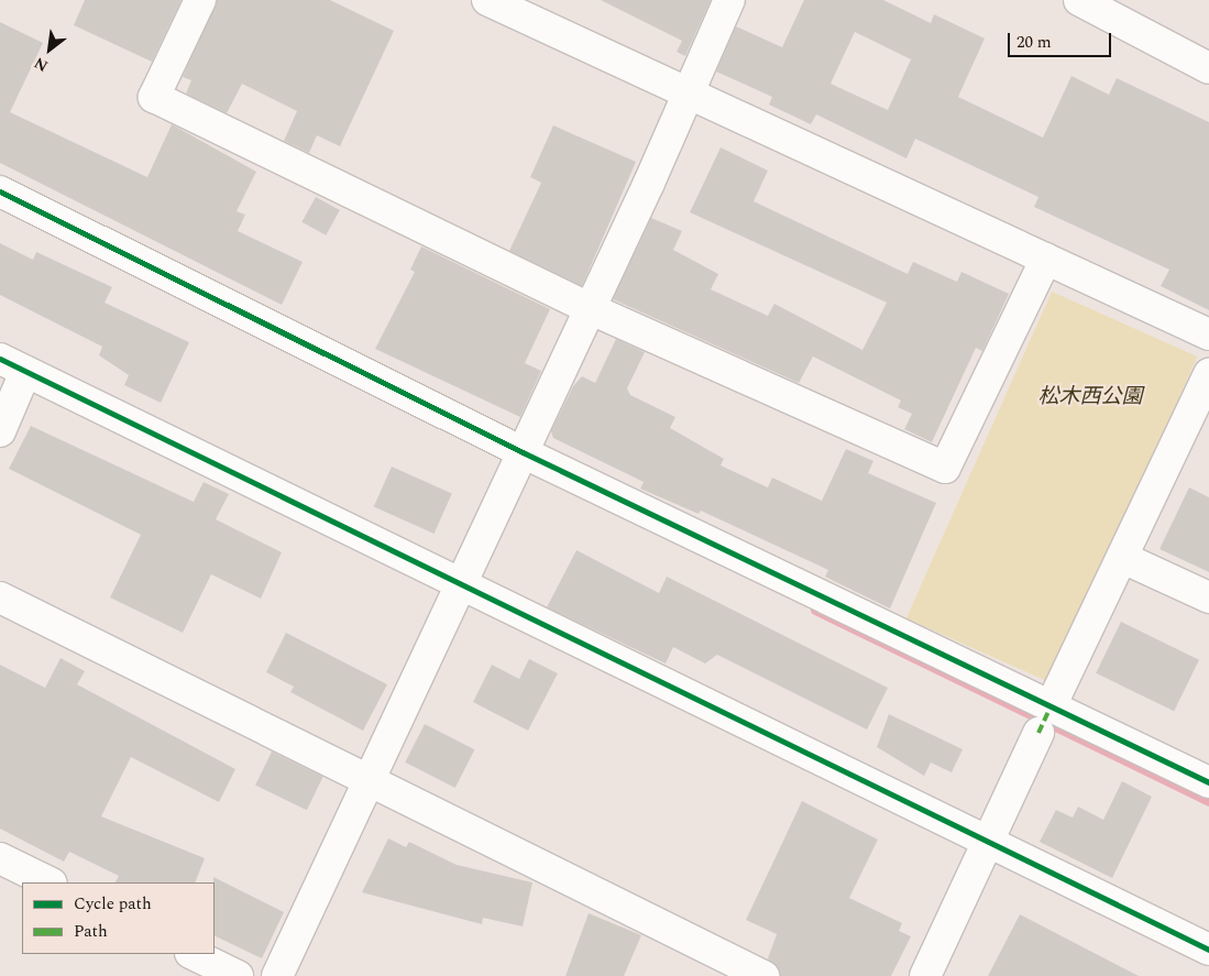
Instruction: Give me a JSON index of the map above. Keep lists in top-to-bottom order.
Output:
{
  "parks": ["松木西公園"],
  "legend": ["Cycle path", "Path"],
  "scale_bar": "20 m",
  "north": "bottom left"
}
